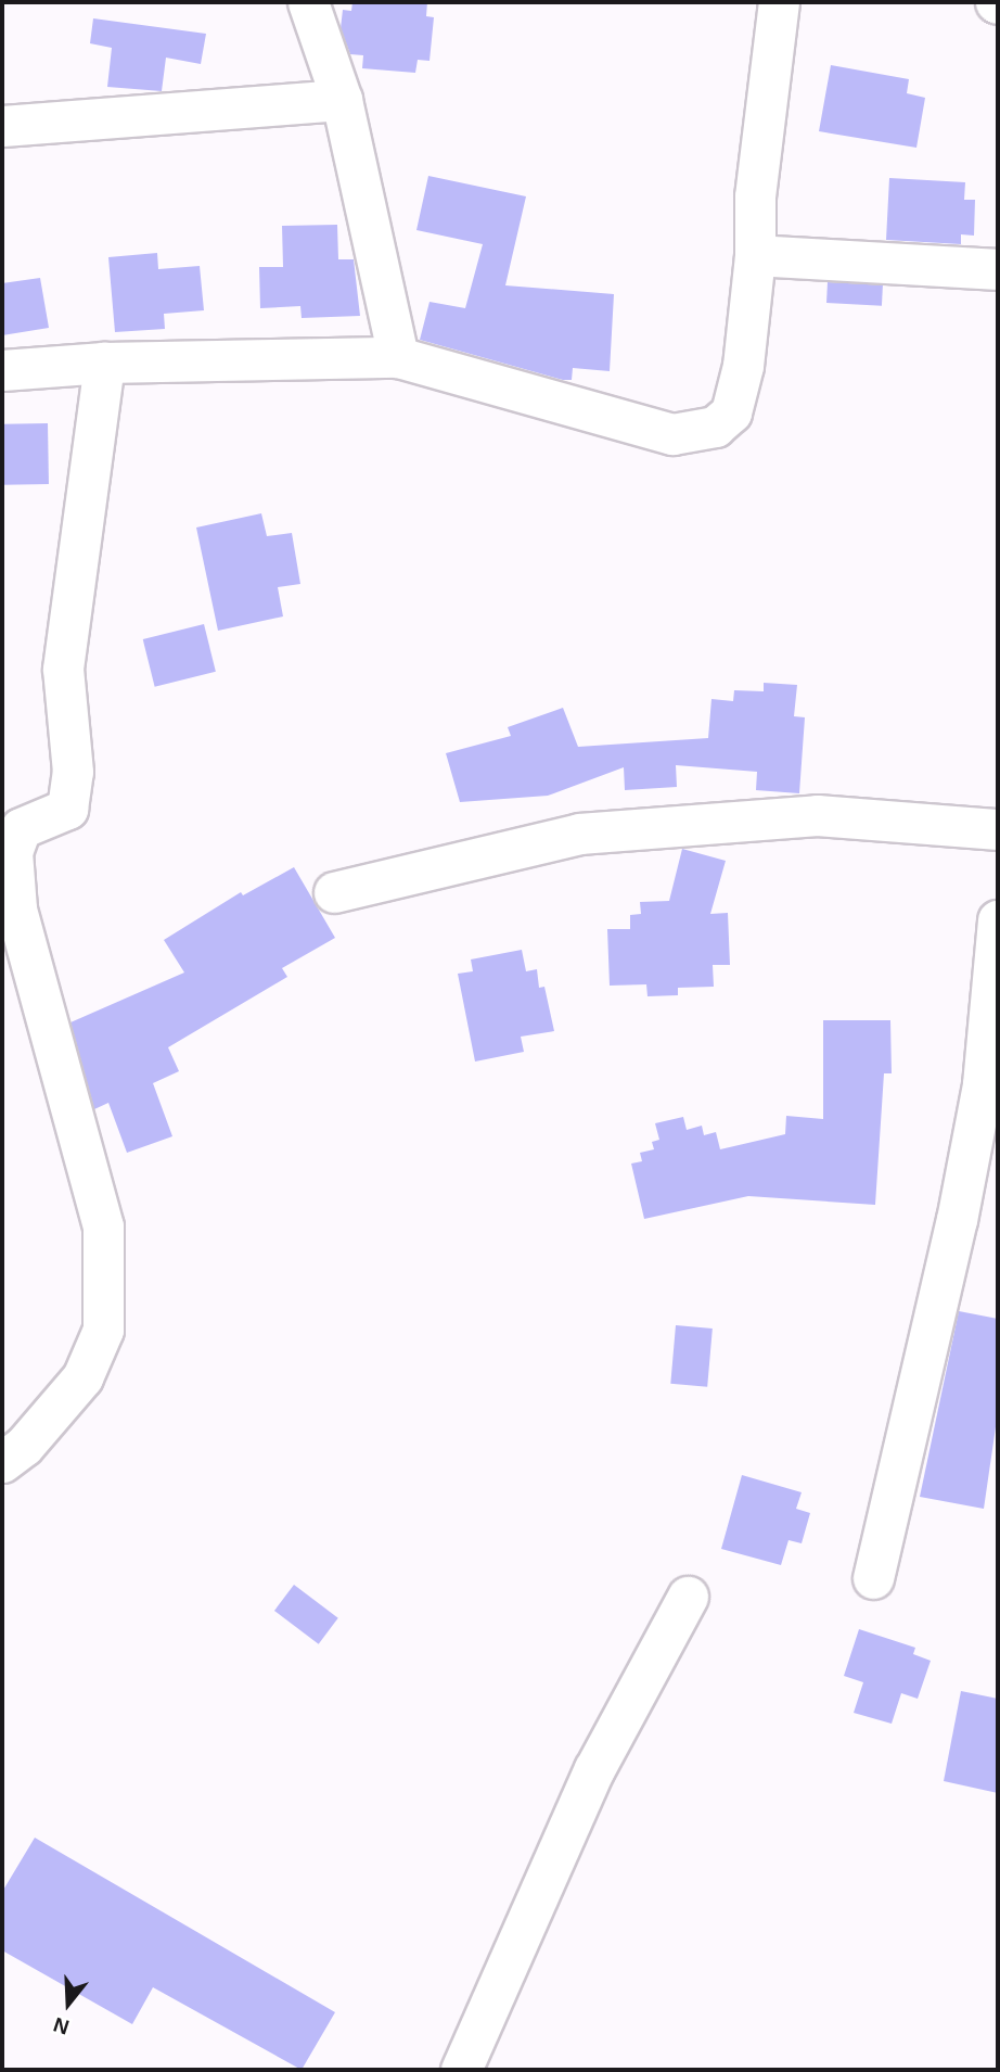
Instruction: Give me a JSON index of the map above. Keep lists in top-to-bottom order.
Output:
{
  "north": "bottom"
}
